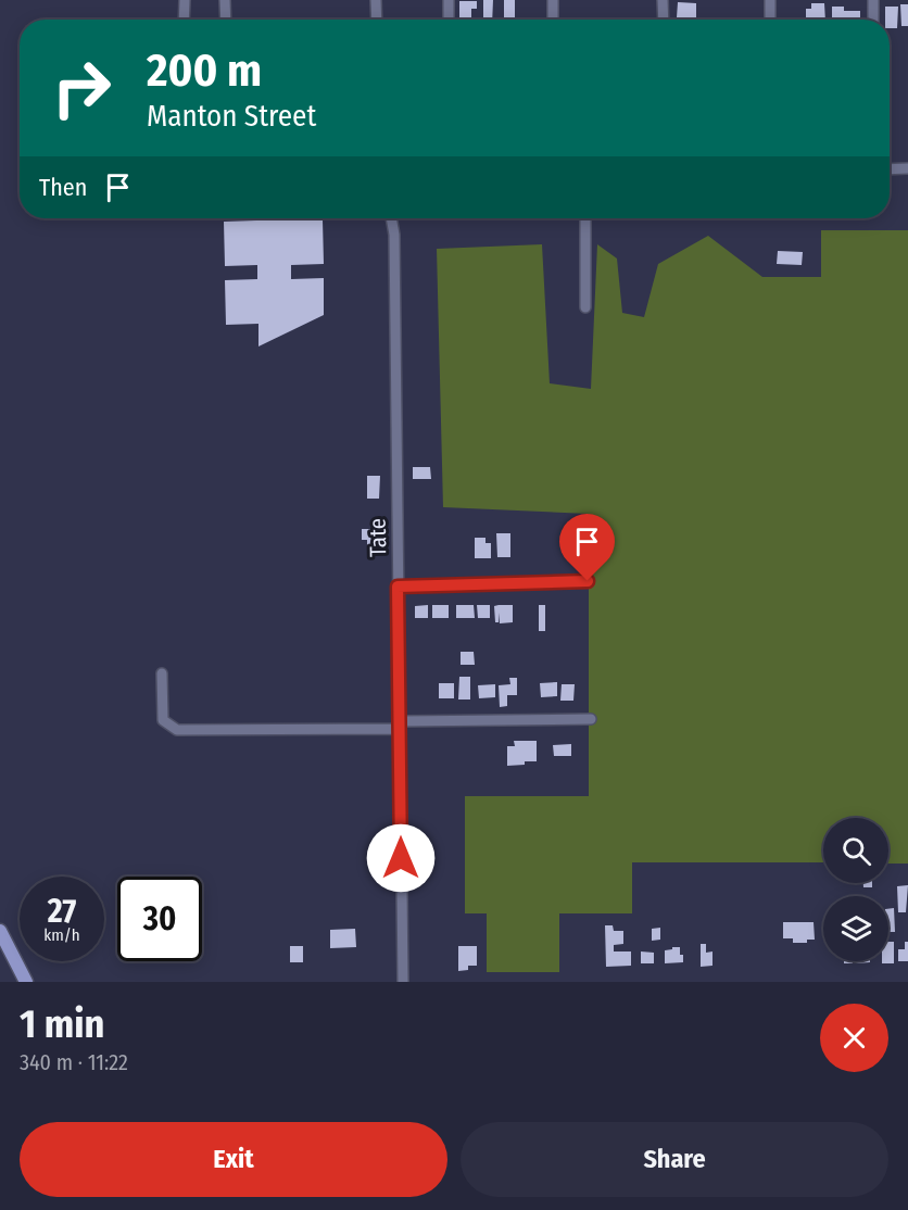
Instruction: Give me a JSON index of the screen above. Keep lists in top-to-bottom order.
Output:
{
  "streets": {
    "street": ["Tate"]
  },
  "page": {
    "turn": ["200 m", "Manton Street"],
    "then": "Then",
    "speed": "27 km/h",
    "limit": "30",
    "heading": ["1 min", "340 m · 11:22"],
    "buttons": ["Exit", "Share"]
  }
}
